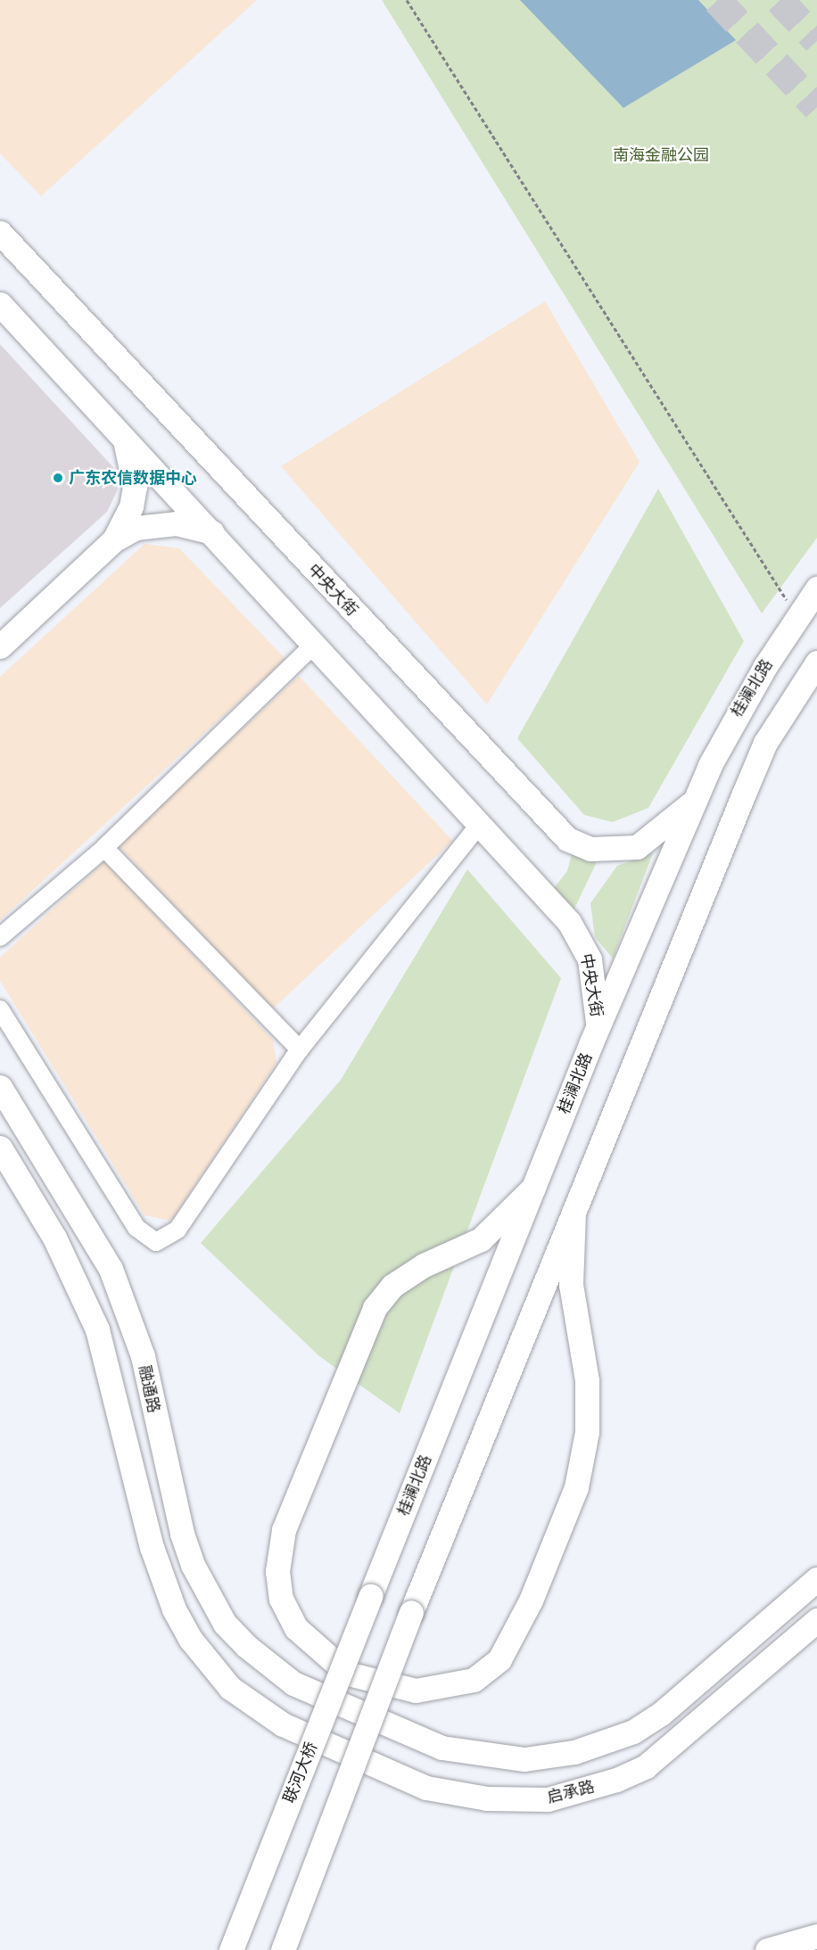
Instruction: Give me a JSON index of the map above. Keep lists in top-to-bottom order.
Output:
{
  "streets": {
    "main road": [
      "中央大街",
      "桂澜北路",
      "融通路",
      "联河大桥",
      "启承路"
    ]
  },
  "crossings": [
    ["中央大街", "桂澜北路"],
    ["桂澜北路", "联河大桥"],
    ["融通路", "启承路"]
  ],
  "parks": ["南海金融公园"],
  "places": ["广东农信数据中心"]
}
